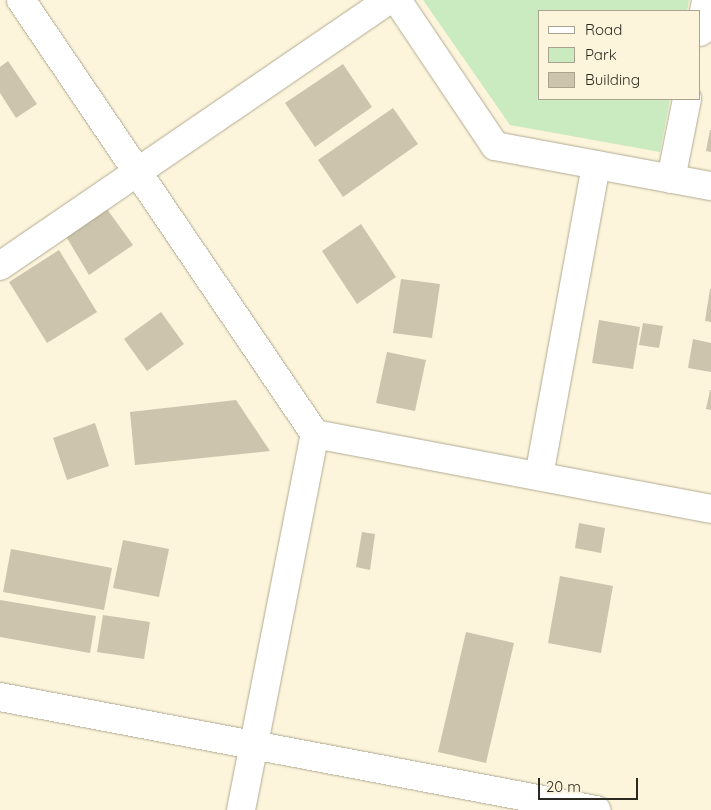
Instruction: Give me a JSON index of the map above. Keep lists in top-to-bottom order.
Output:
{
  "legend": ["Road", "Park", "Building"],
  "scale_bar": "20 m"
}
